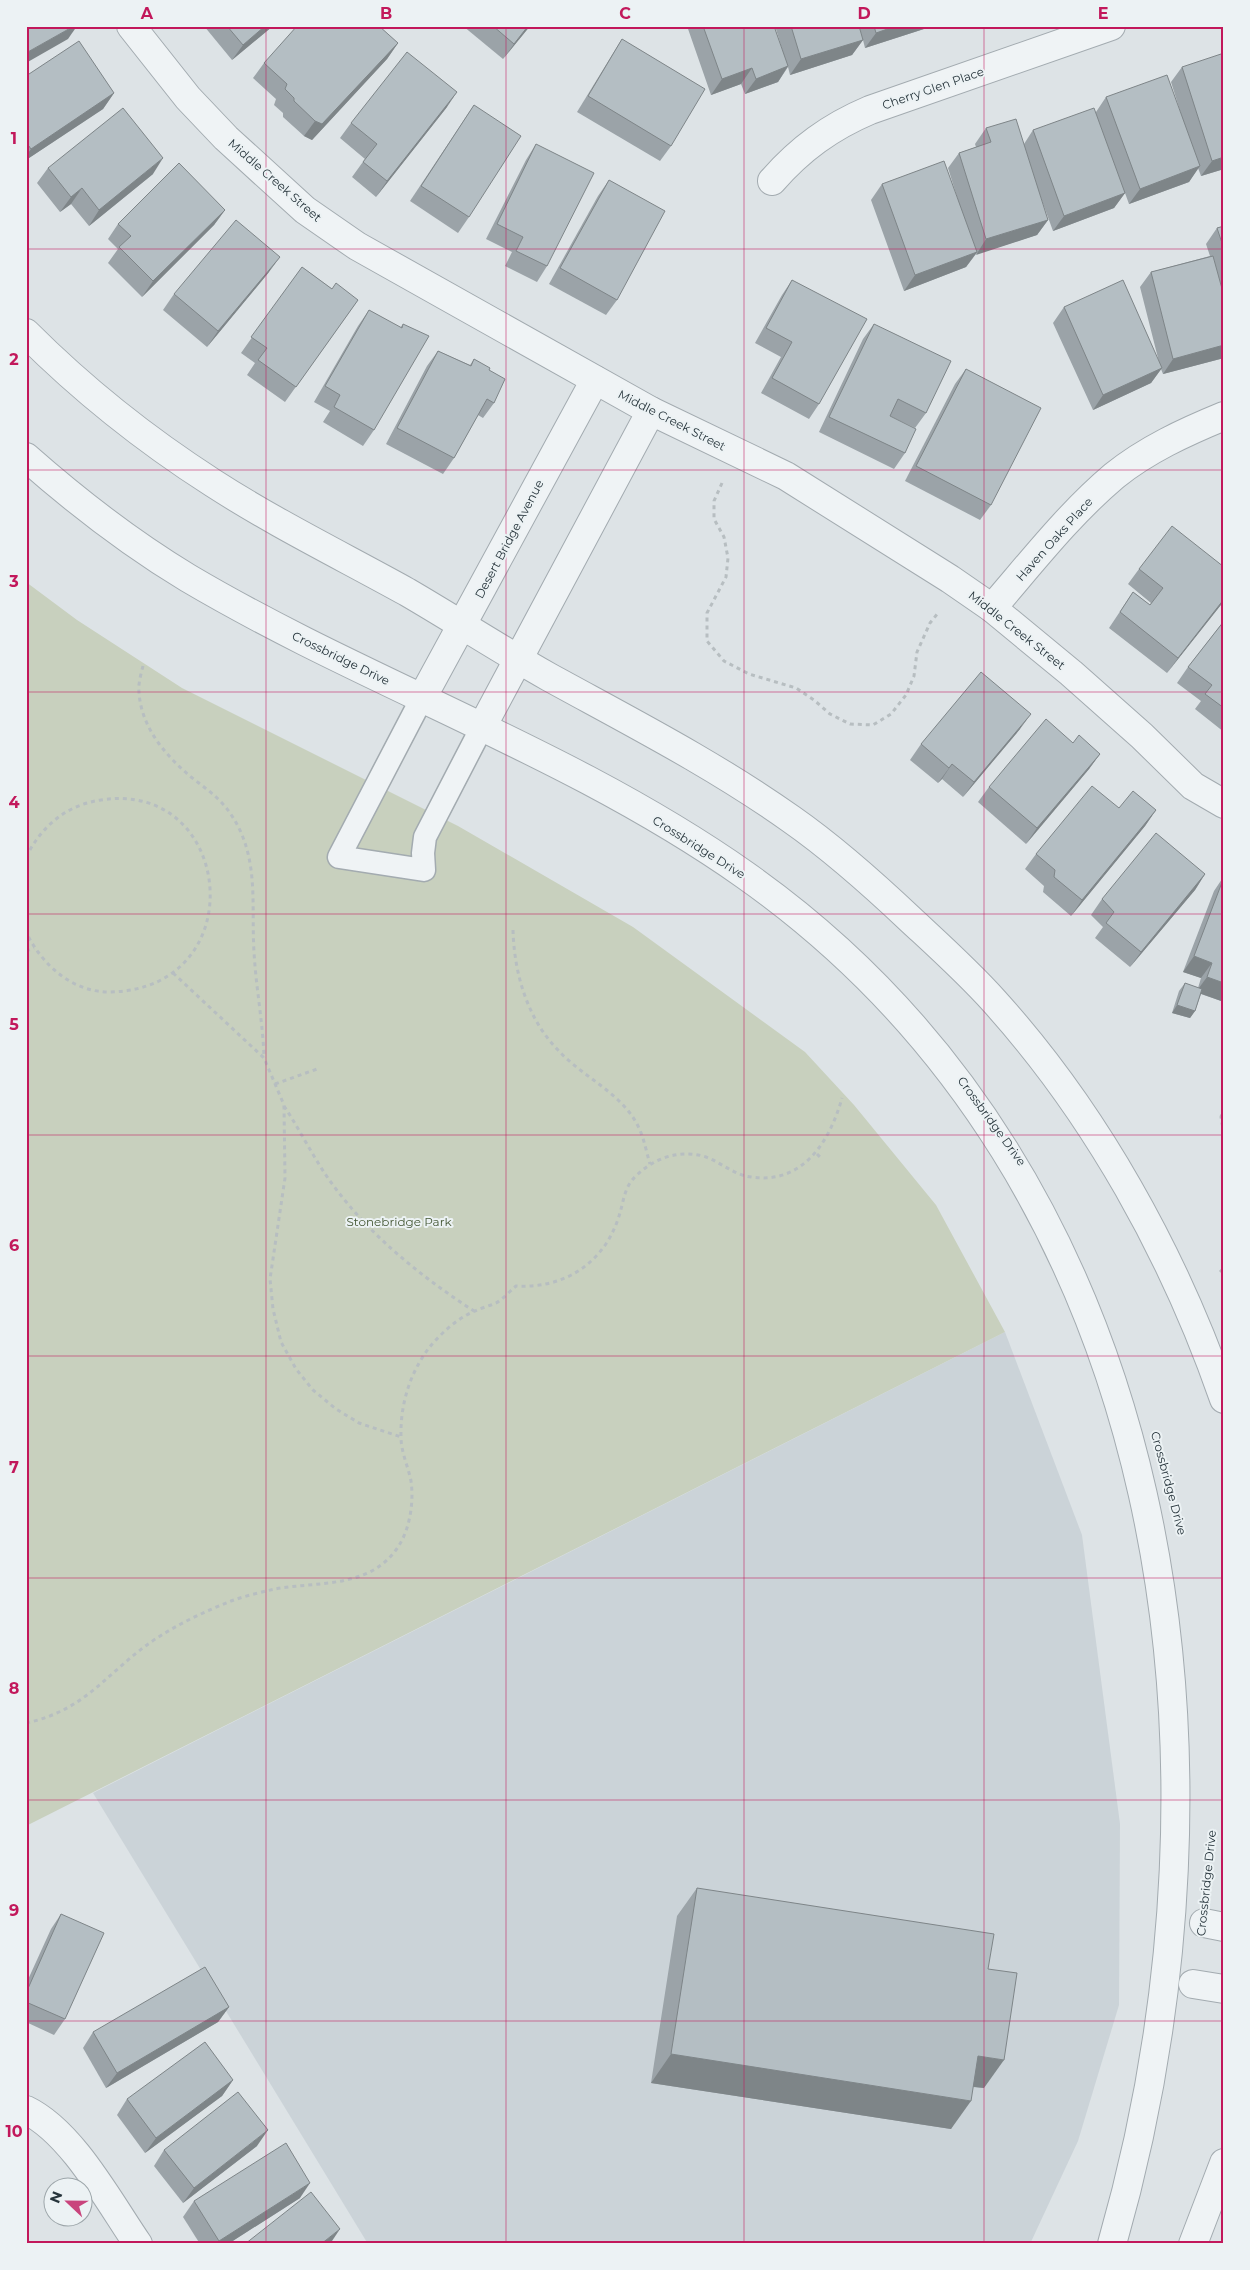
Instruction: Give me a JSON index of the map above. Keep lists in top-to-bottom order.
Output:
{
  "streets": {
    "street": [
      "Cherry Glen Place",
      "Middle Creek Street",
      "Desert Bridge Avenue",
      "Haven Oaks Place",
      "Crossbridge Drive"
    ]
  },
  "crossings": [
    ["Middle Creek Street", "Desert Bridge Avenue"],
    ["Middle Creek Street", "Haven Oaks Place"],
    ["Desert Bridge Avenue", "Crossbridge Drive"]
  ],
  "parks": ["Stonebridge Park"],
  "north": "left",
  "grid": {
    "columns": [
      "A",
      "B",
      "C",
      "D",
      "E"
    ],
    "rows": [
      "1",
      "2",
      "3",
      "4",
      "5",
      "6",
      "7",
      "8",
      "9",
      "10"
    ]
  }
}
